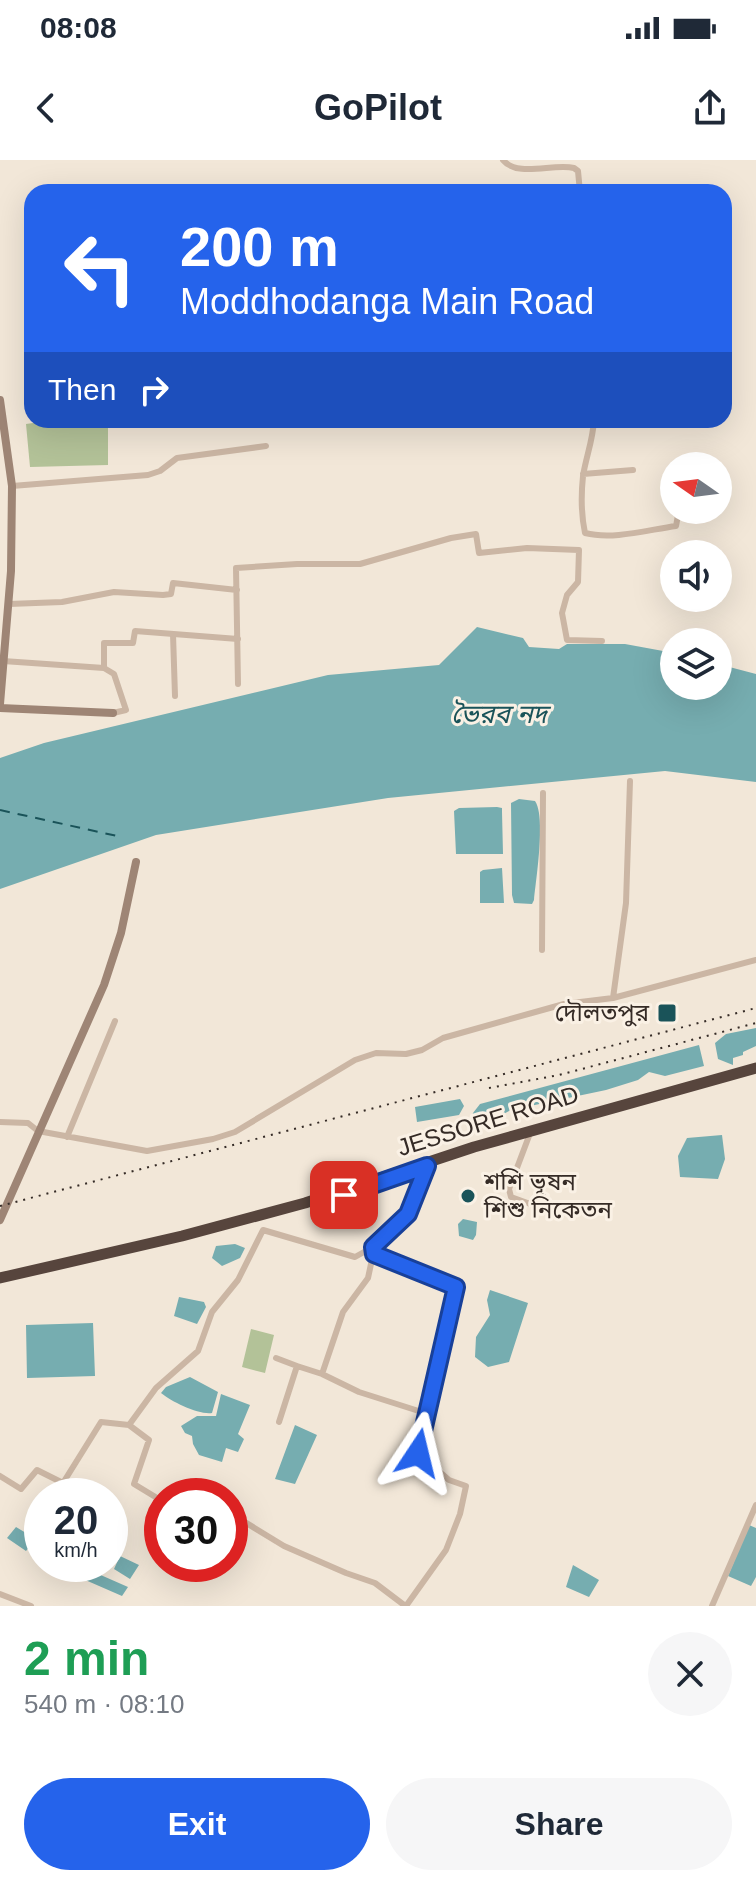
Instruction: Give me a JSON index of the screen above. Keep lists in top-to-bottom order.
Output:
{
  "streets": {
    "highway": ["JESSORE ROAD"]
  },
  "water": ["ভৈরব নদ"],
  "places": {
    "transit": ["দৌলতপুর"],
    "other": ["শশি ভূষন শিশু নিকেতন"]
  },
  "north": "left",
  "page": {
    "status": "08:08",
    "header": "GoPilot",
    "turn": ["200 m", "Moddhodanga Main Road"],
    "then": "Then",
    "speed": "20 km/h",
    "limit": "30",
    "heading": ["2 min", "540 m · 08:10"],
    "buttons": ["Exit", "Share"]
  }
}
